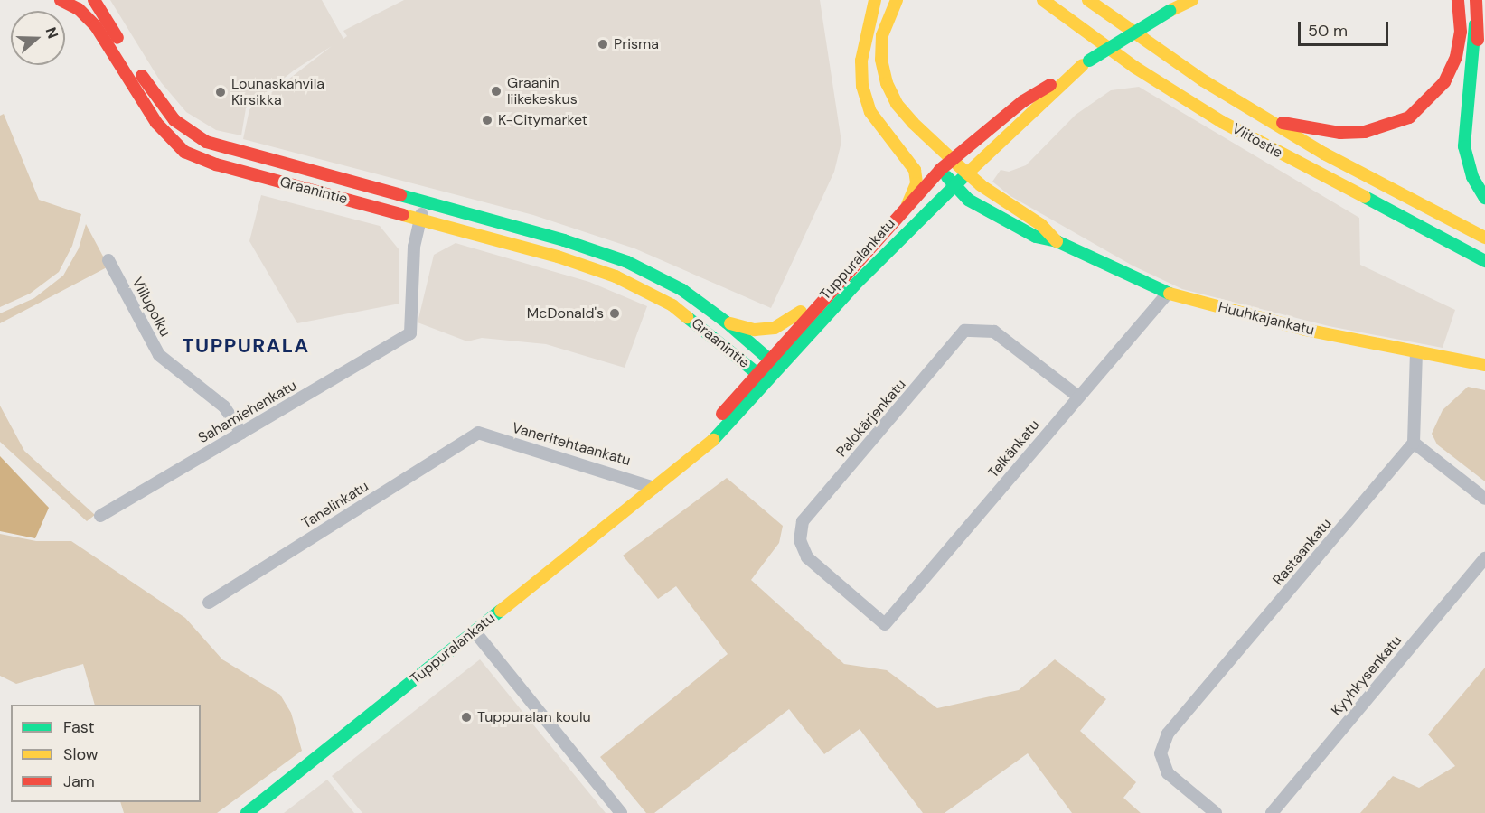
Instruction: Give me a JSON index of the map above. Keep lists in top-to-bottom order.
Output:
{
  "streets": {
    "main road": [
      "Viitostie",
      "Graanintie",
      "Tuppuralankatu",
      "Huuhkajankatu"
    ],
    "street": [
      "Viilupolku",
      "Sahamiehenkatu",
      "Palokärjenkatu",
      "Vaneritehtaankatu",
      "Telkänkatu",
      "Tanelinkatu",
      "Rastaankatu",
      "Kyyhkysenkatu"
    ]
  },
  "crossings": [
    ["Graanintie", "Tuppuralankatu"],
    ["Graanintie", "Sahamiehenkatu"],
    ["Tuppuralankatu", "Huuhkajankatu"],
    ["Tuppuralankatu", "Vaneritehtaankatu"],
    ["Viilupolku", "Sahamiehenkatu"],
    ["Huuhkajankatu", "Telkänkatu"],
    ["Palokärjenkatu", "Telkänkatu"],
    ["Vaneritehtaankatu", "Tanelinkatu"]
  ],
  "districts": ["TUPPURALA"],
  "places": [
    "Prisma",
    "Graanin liikekeskus",
    "Lounaskahvila Kirsikka",
    "K-Citymarket",
    "McDonald's",
    "Tuppuralan koulu"
  ],
  "legend": ["Fast", "Slow", "Jam"],
  "scale_bar": "50 m",
  "north": "right"
}
